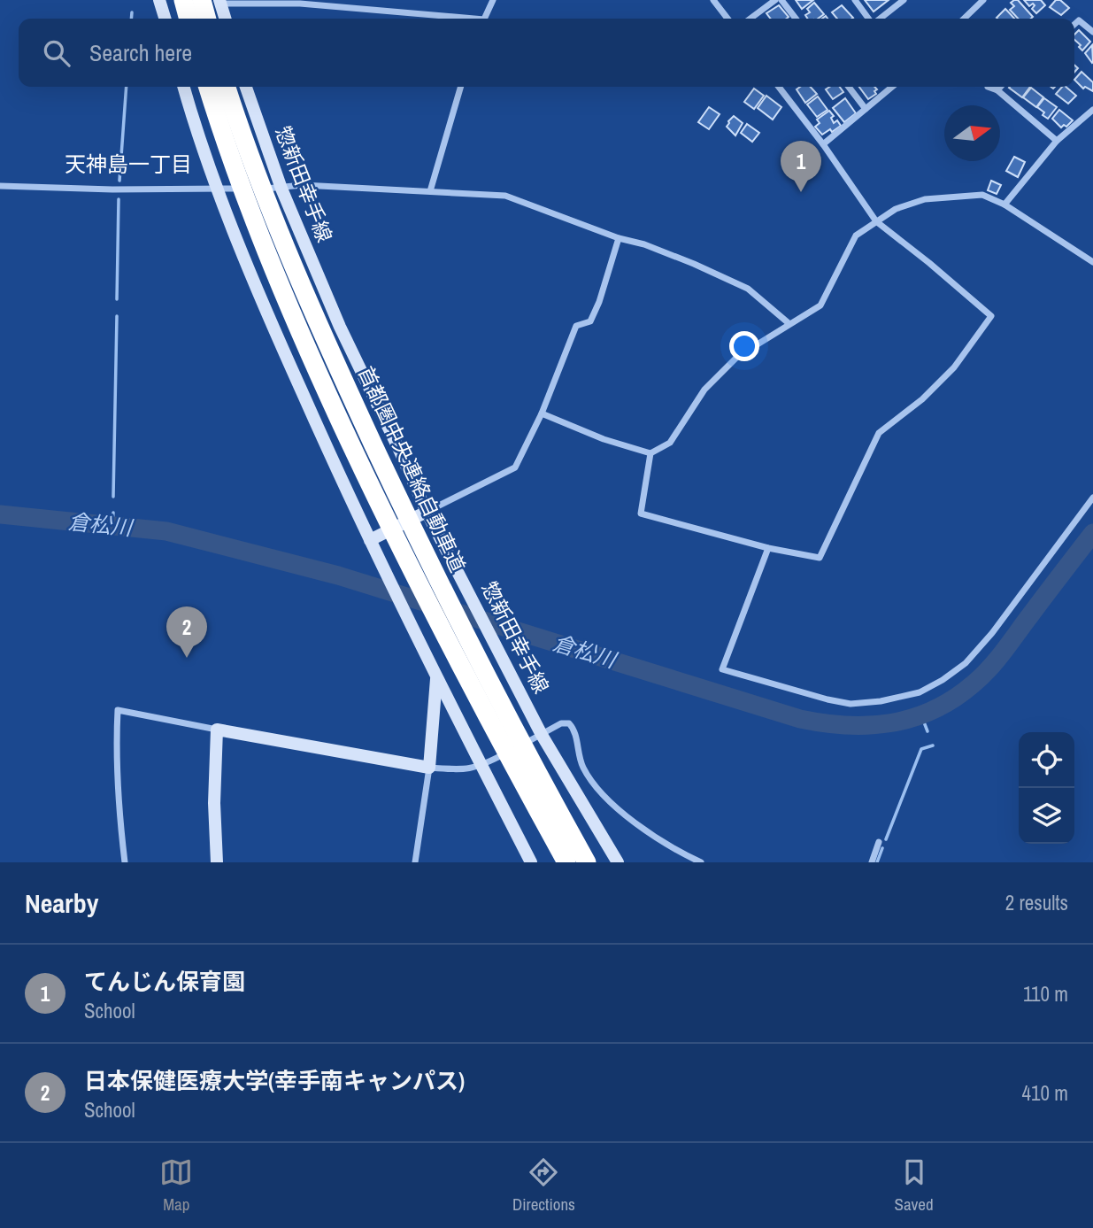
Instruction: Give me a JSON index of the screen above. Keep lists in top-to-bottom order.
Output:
{
  "streets": {
    "highway": ["首都圏中央連絡自動車道"],
    "main road": ["惣新田幸手線"]
  },
  "districts": ["天神島一丁目"],
  "water": ["倉松川"],
  "north": "right",
  "page": {
    "search": "Search here",
    "pins": ["1", "2"],
    "heading": ["Nearby", "2 results"],
    "list": [
      {
        "mark": "1",
        "name": "てんじん保育園",
        "note": "School",
        "value": "110 m"
      },
      {
        "mark": "2",
        "name": "日本保健医療大学(幸手南キャンパス)",
        "note": "School",
        "value": "410 m"
      }
    ],
    "nav": ["Map", "Directions", "Saved"]
  }
}
